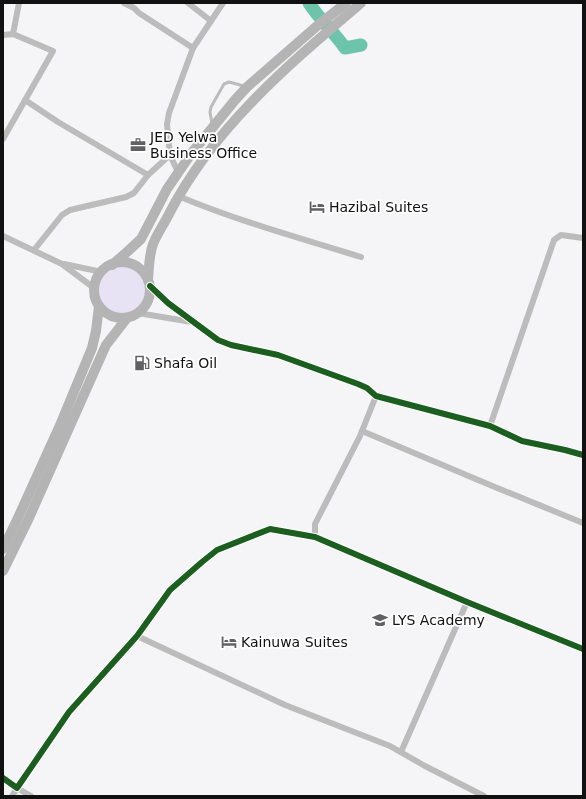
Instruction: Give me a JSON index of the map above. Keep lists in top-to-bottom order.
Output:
{
  "places": {
    "office": ["JED Yelwa Business Office"],
    "hotel": ["Hazibal Suites", "Kainuwa Suites"],
    "fuel station": ["Shafa Oil"],
    "school or university": ["LYS Academy"]
  }
}
